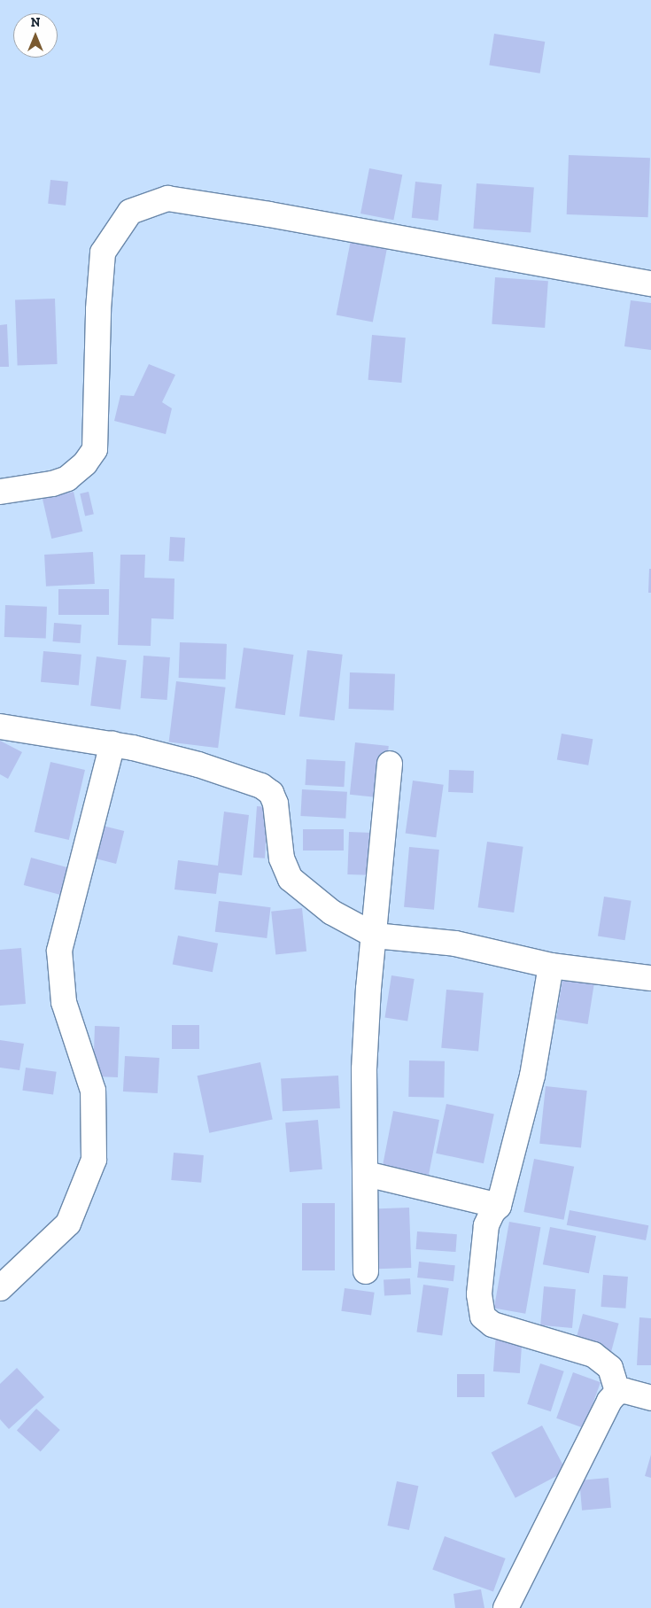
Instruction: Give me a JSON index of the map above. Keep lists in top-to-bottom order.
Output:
{
  "north": "top"
}
